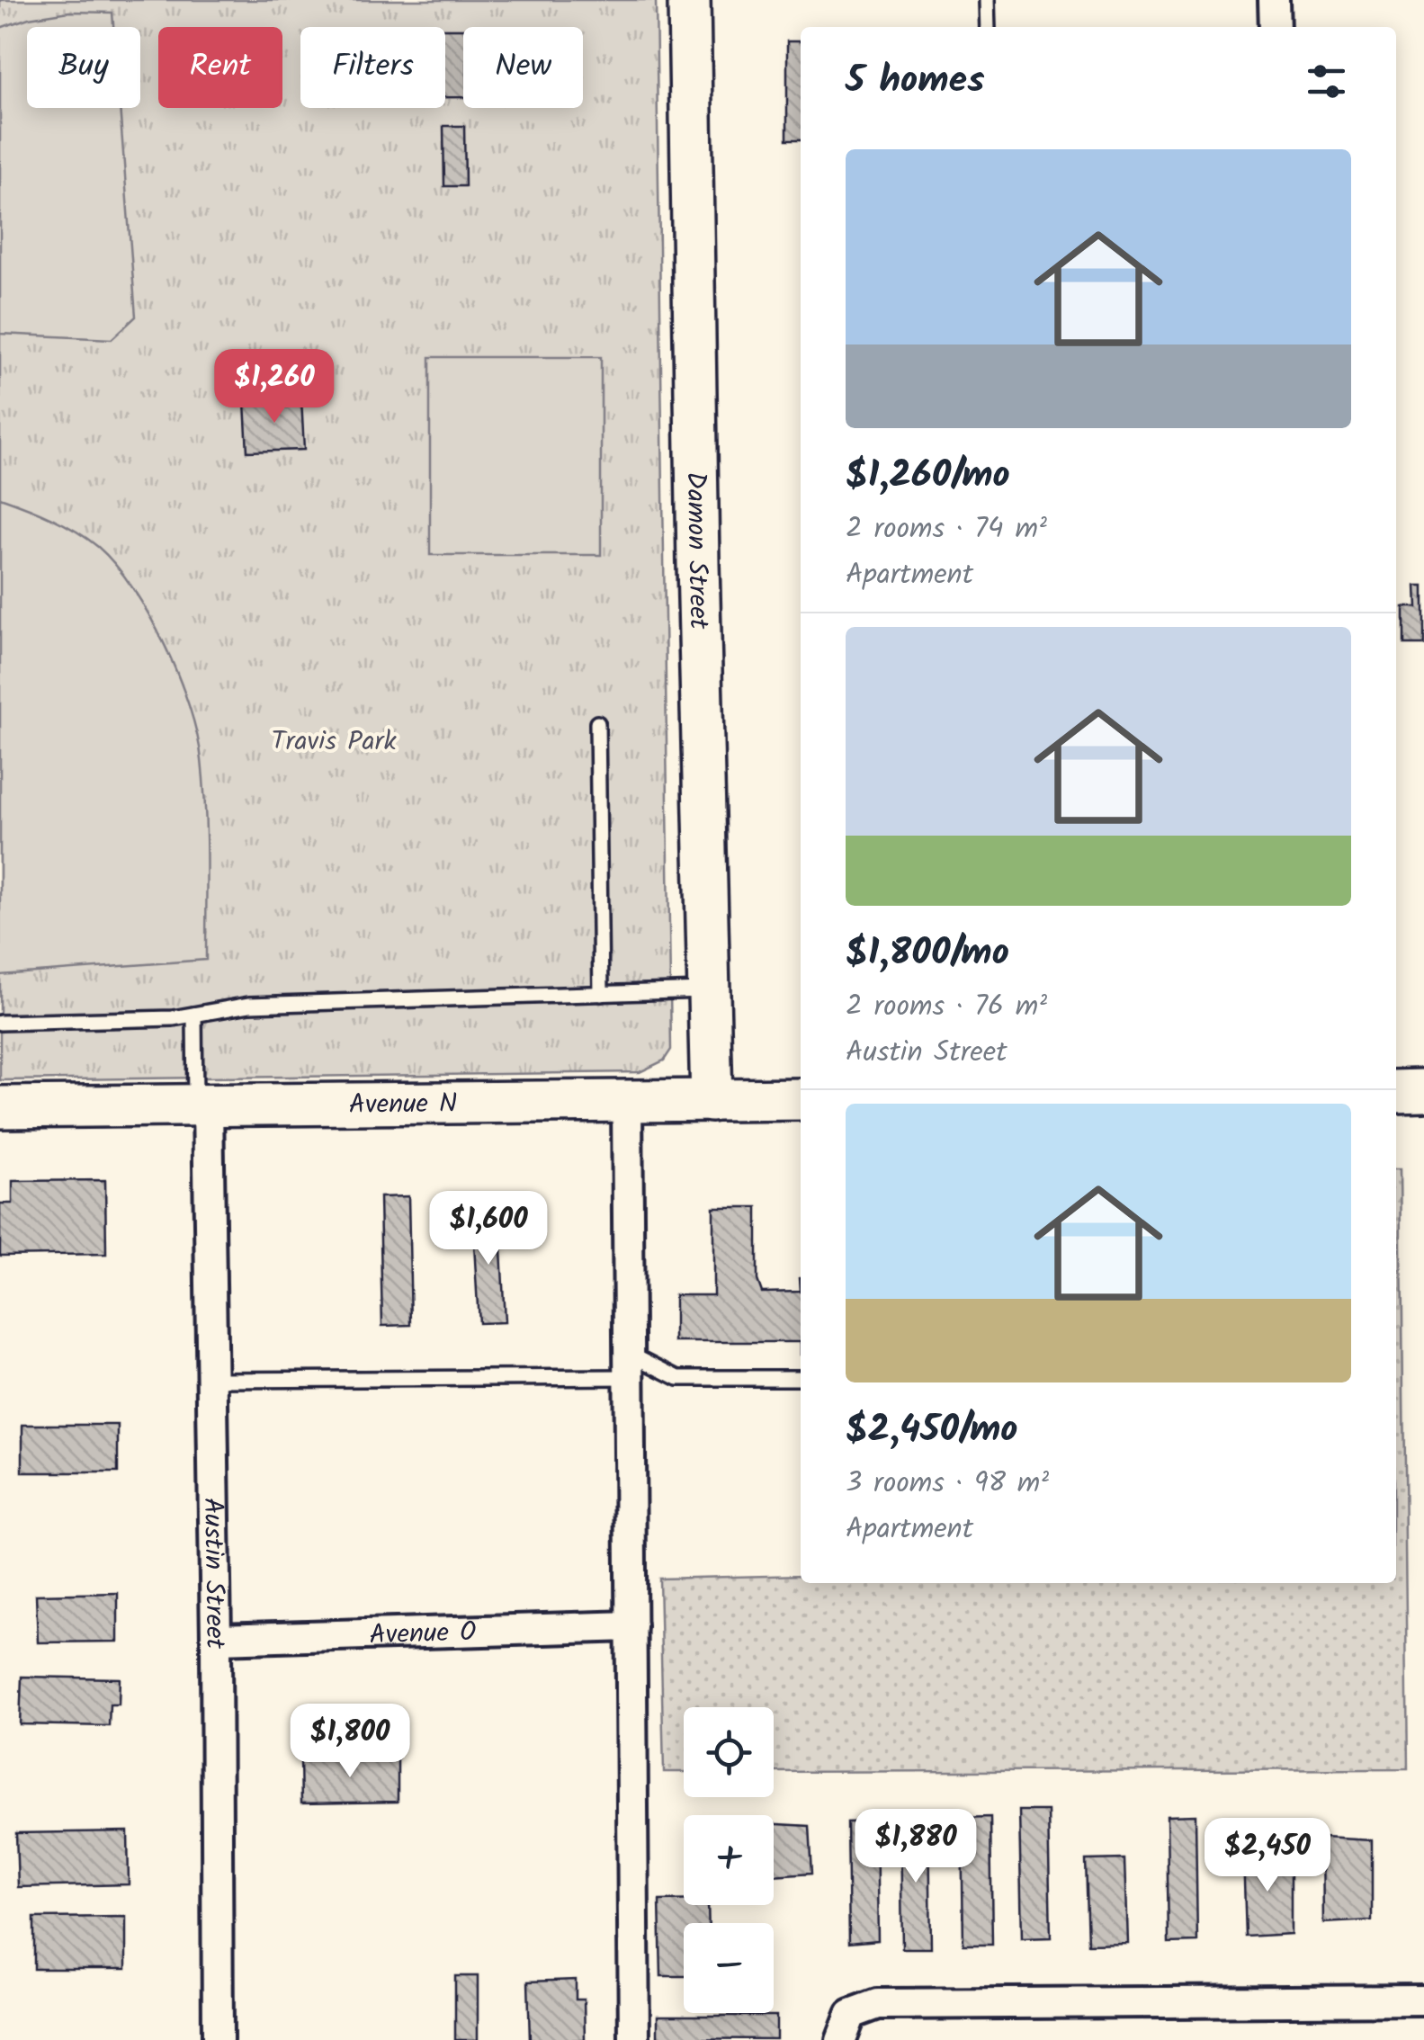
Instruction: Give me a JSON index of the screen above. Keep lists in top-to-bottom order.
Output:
{
  "streets": {
    "street": [
      "Damon Street",
      "Avenue N",
      "Austin Street",
      "Avenue O"
    ]
  },
  "crossings": [
    ["Damon Street", "Avenue N"],
    ["Avenue N", "Austin Street"],
    ["Austin Street", "Avenue O"]
  ],
  "parks": ["Travis Park"],
  "page": {
    "chip": [
      "Buy",
      "Rent",
      "Filters",
      "New"
    ],
    "heading": "5 homes",
    "list": [
      {
        "name": "$1,260/mo",
        "note": "2 rooms · 74 m² · Apartment"
      },
      {
        "name": "$1,800/mo",
        "note": "2 rooms · 76 m² · Austin Street"
      },
      {
        "name": "$2,450/mo",
        "note": "3 rooms · 98 m² · Apartment"
      }
    ],
    "price": [
      "$1,260",
      "$1,600",
      "$1,800",
      "$1,880",
      "$2,450"
    ],
    "map_buttons": ["+", "−"]
  }
}
